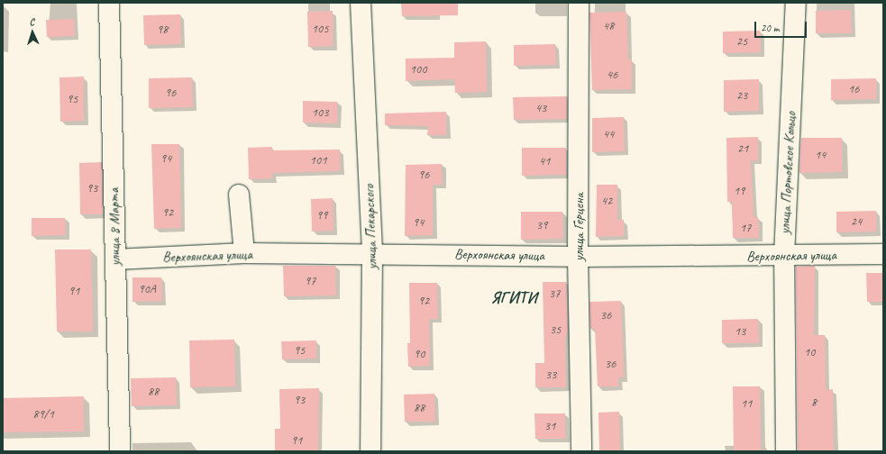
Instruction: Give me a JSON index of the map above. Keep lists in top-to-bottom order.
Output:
{
  "streets": {
    "street": [
      "улица Портовское Кольцо",
      "улица 8 Марта",
      "улица Пекарского",
      "улица Герцена",
      "Верхоянская улица"
    ]
  },
  "crossings": [
    ["улица Портовское Кольцо", "Верхоянская улица"],
    ["улица 8 Марта", "Верхоянская улица"],
    ["улица Пекарского", "Верхоянская улица"],
    ["улица Герцена", "Верхоянская улица"]
  ],
  "districts": ["ЯГИТИ"],
  "house_numbers": [
    "48",
    "105",
    "98",
    "25",
    "100",
    "46",
    "16",
    "96",
    "23",
    "95",
    "43",
    "103",
    "44",
    "21",
    "14",
    "94",
    "101",
    "41",
    "96",
    "93",
    "19",
    "42",
    "92",
    "99",
    "24",
    "94",
    "39",
    "17",
    "97",
    "90А",
    "91",
    "37",
    "92",
    "36",
    "35",
    "13",
    "95",
    "10",
    "90",
    "36",
    "33",
    "88",
    "93",
    "8",
    "11",
    "88",
    "89/1",
    "31",
    "91"
  ],
  "scale_bar": "20 m",
  "north": "top"
}
